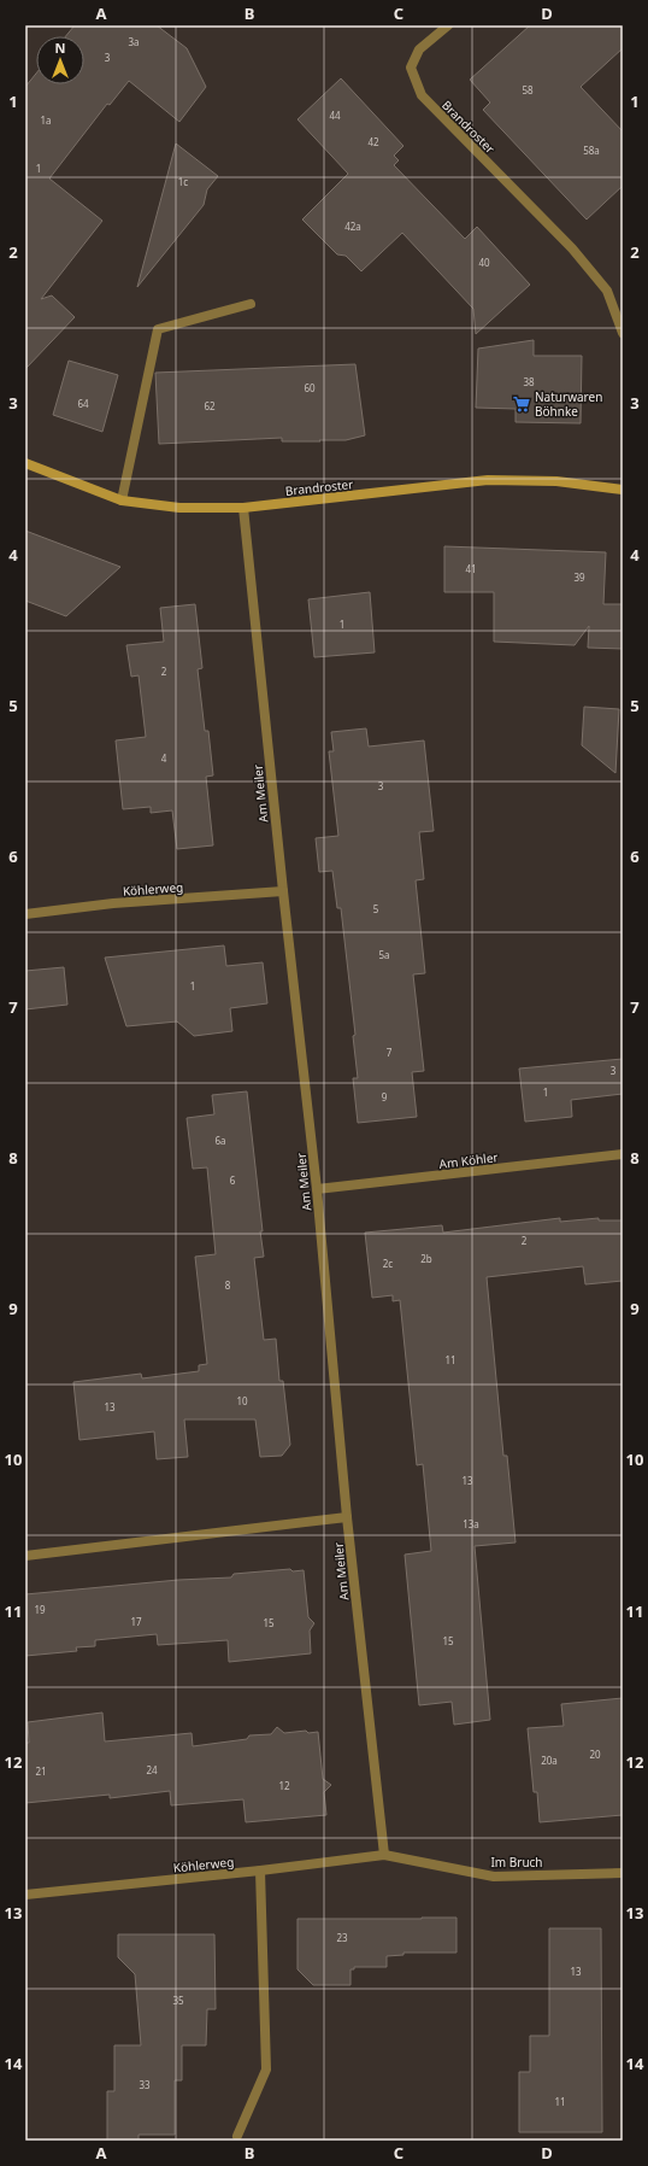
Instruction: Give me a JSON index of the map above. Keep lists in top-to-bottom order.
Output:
{
  "streets": {
    "street": [
      "Brandroster",
      "Am Meiler",
      "Köhlerweg",
      "Am Köhler",
      "Im Bruch"
    ]
  },
  "crossings": [
    ["Brandroster", "Am Meiler"],
    ["Am Meiler", "Köhlerweg"],
    ["Am Meiler", "Am Köhler"],
    ["Am Meiler", "Im Bruch"],
    ["Köhlerweg", "Im Bruch"]
  ],
  "places": {
    "supermarket": ["Naturwaren Böhnke"]
  },
  "house_numbers": [
    "3a",
    "3",
    "58",
    "44",
    "1a",
    "42",
    "58a",
    "1",
    "1c",
    "42a",
    "40",
    "38",
    "60",
    "64",
    "62",
    "41",
    "39",
    "1",
    "2",
    "4",
    "3",
    "5",
    "5a",
    "1",
    "7",
    "3",
    "1",
    "9",
    "6a",
    "6",
    "2",
    "2b",
    "2c",
    "8",
    "11",
    "10",
    "13",
    "13",
    "13a",
    "19",
    "17",
    "15",
    "15",
    "20",
    "20a",
    "24",
    "21",
    "12",
    "23",
    "13",
    "35",
    "33",
    "11"
  ],
  "north": "top",
  "grid": {
    "columns": [
      "A",
      "B",
      "C",
      "D"
    ],
    "rows": [
      "1",
      "2",
      "3",
      "4",
      "5",
      "6",
      "7",
      "8",
      "9",
      "10",
      "11",
      "12",
      "13",
      "14"
    ]
  }
}
